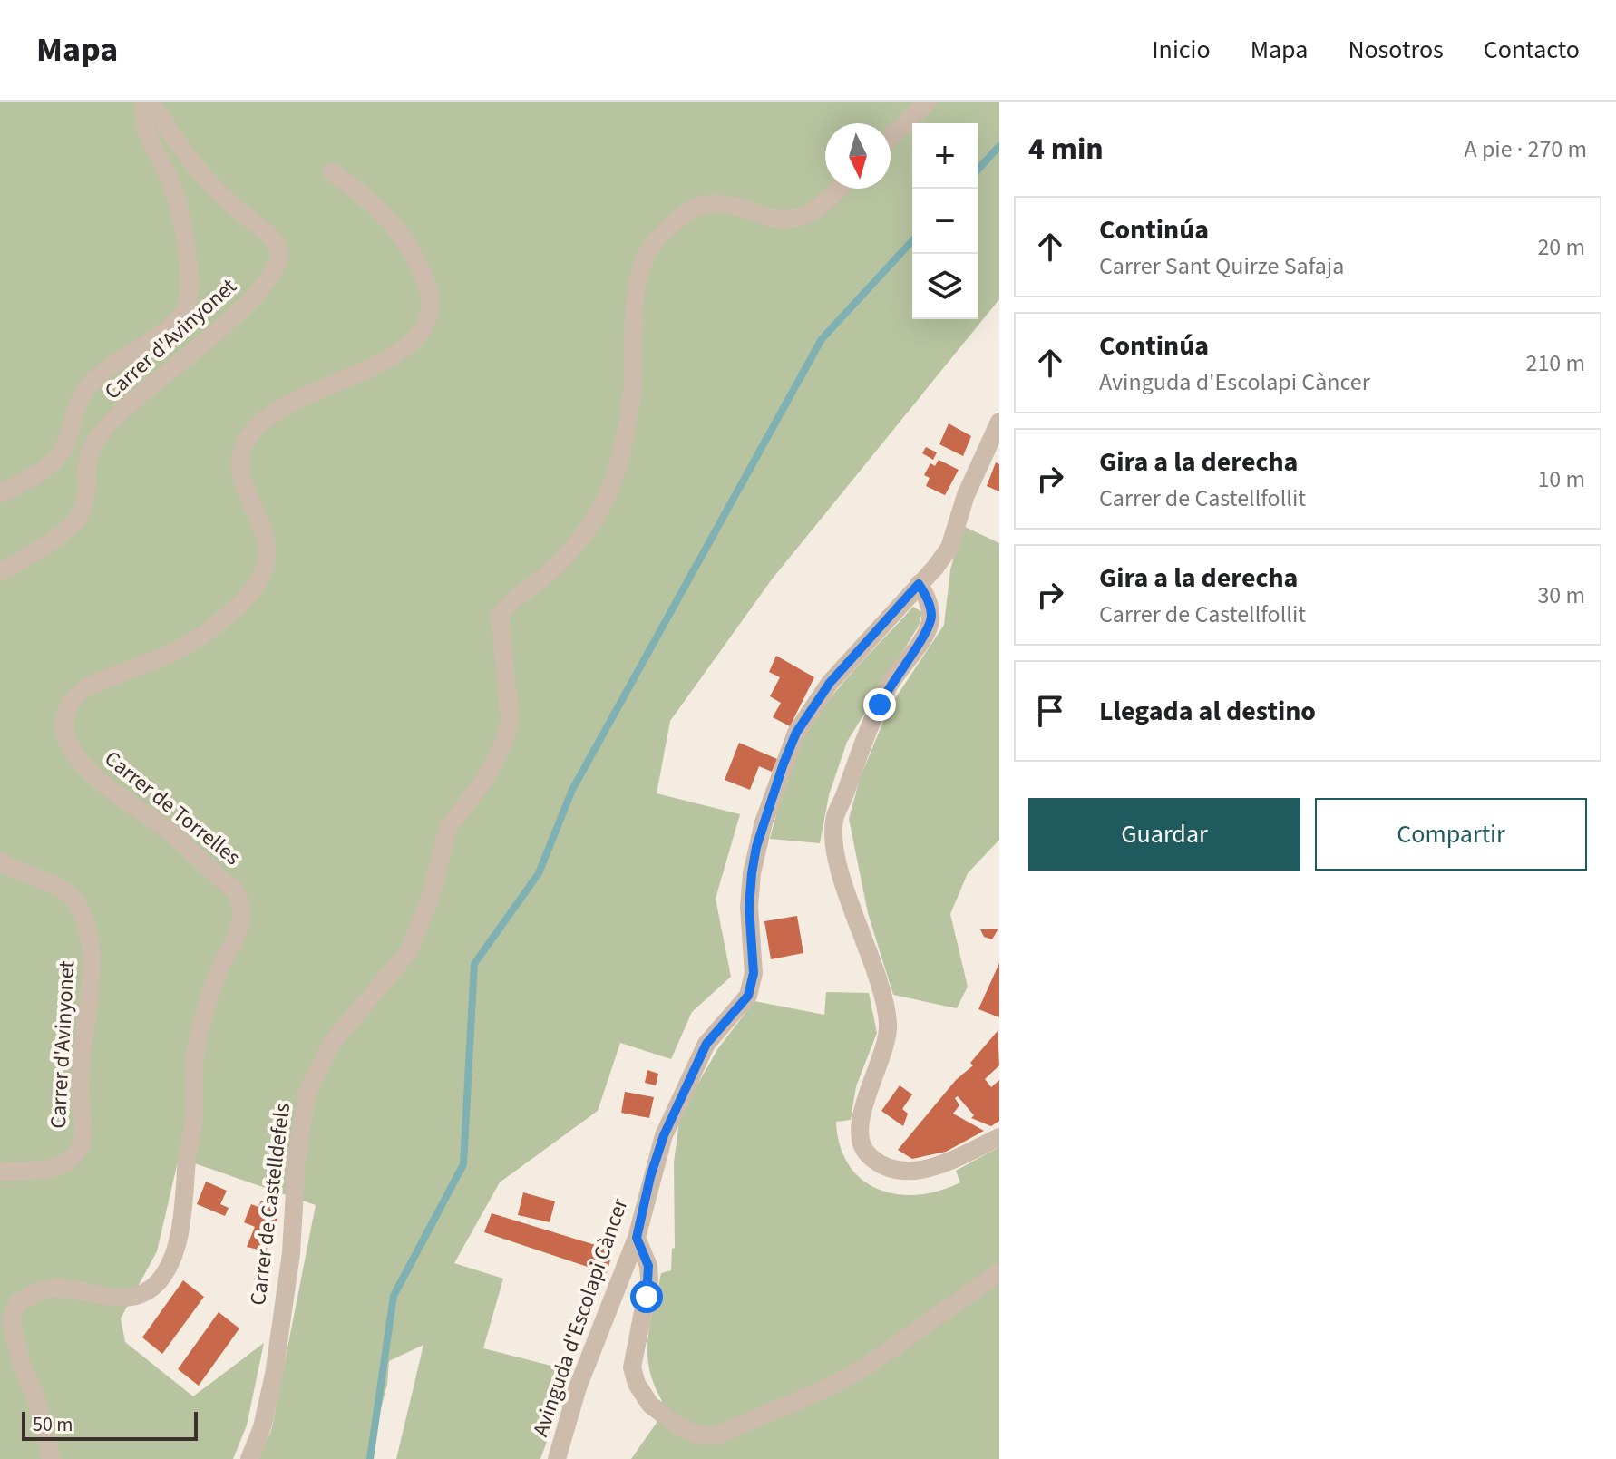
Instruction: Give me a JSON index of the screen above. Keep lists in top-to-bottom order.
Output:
{
  "streets": {
    "street": [
      "Carrer d'Avinyonet",
      "Carrer de Torrelles",
      "Carrer de Castelldefels",
      "Avinguda d'Escolapi Càncer"
    ]
  },
  "scale_bar": "50 m",
  "north": "bottom",
  "page": {
    "header": "Mapa",
    "nav": [
      "Inicio",
      "Mapa",
      "Nosotros",
      "Contacto"
    ],
    "heading": ["4 min", "A pie · 270 m"],
    "map_buttons": ["+", "−"],
    "list": [
      ["Continúa", "Carrer Sant Quirze Safaja", "20 m"],
      ["Continúa", "Avinguda d'Escolapi Càncer", "210 m"],
      ["Gira a la derecha", "Carrer de Castellfollit", "10 m"],
      ["Gira a la derecha", "Carrer de Castellfollit", "30 m"],
      "Llegada al destino"
    ],
    "buttons": ["Guardar", "Compartir"],
    "scale": "50 m"
  }
}
